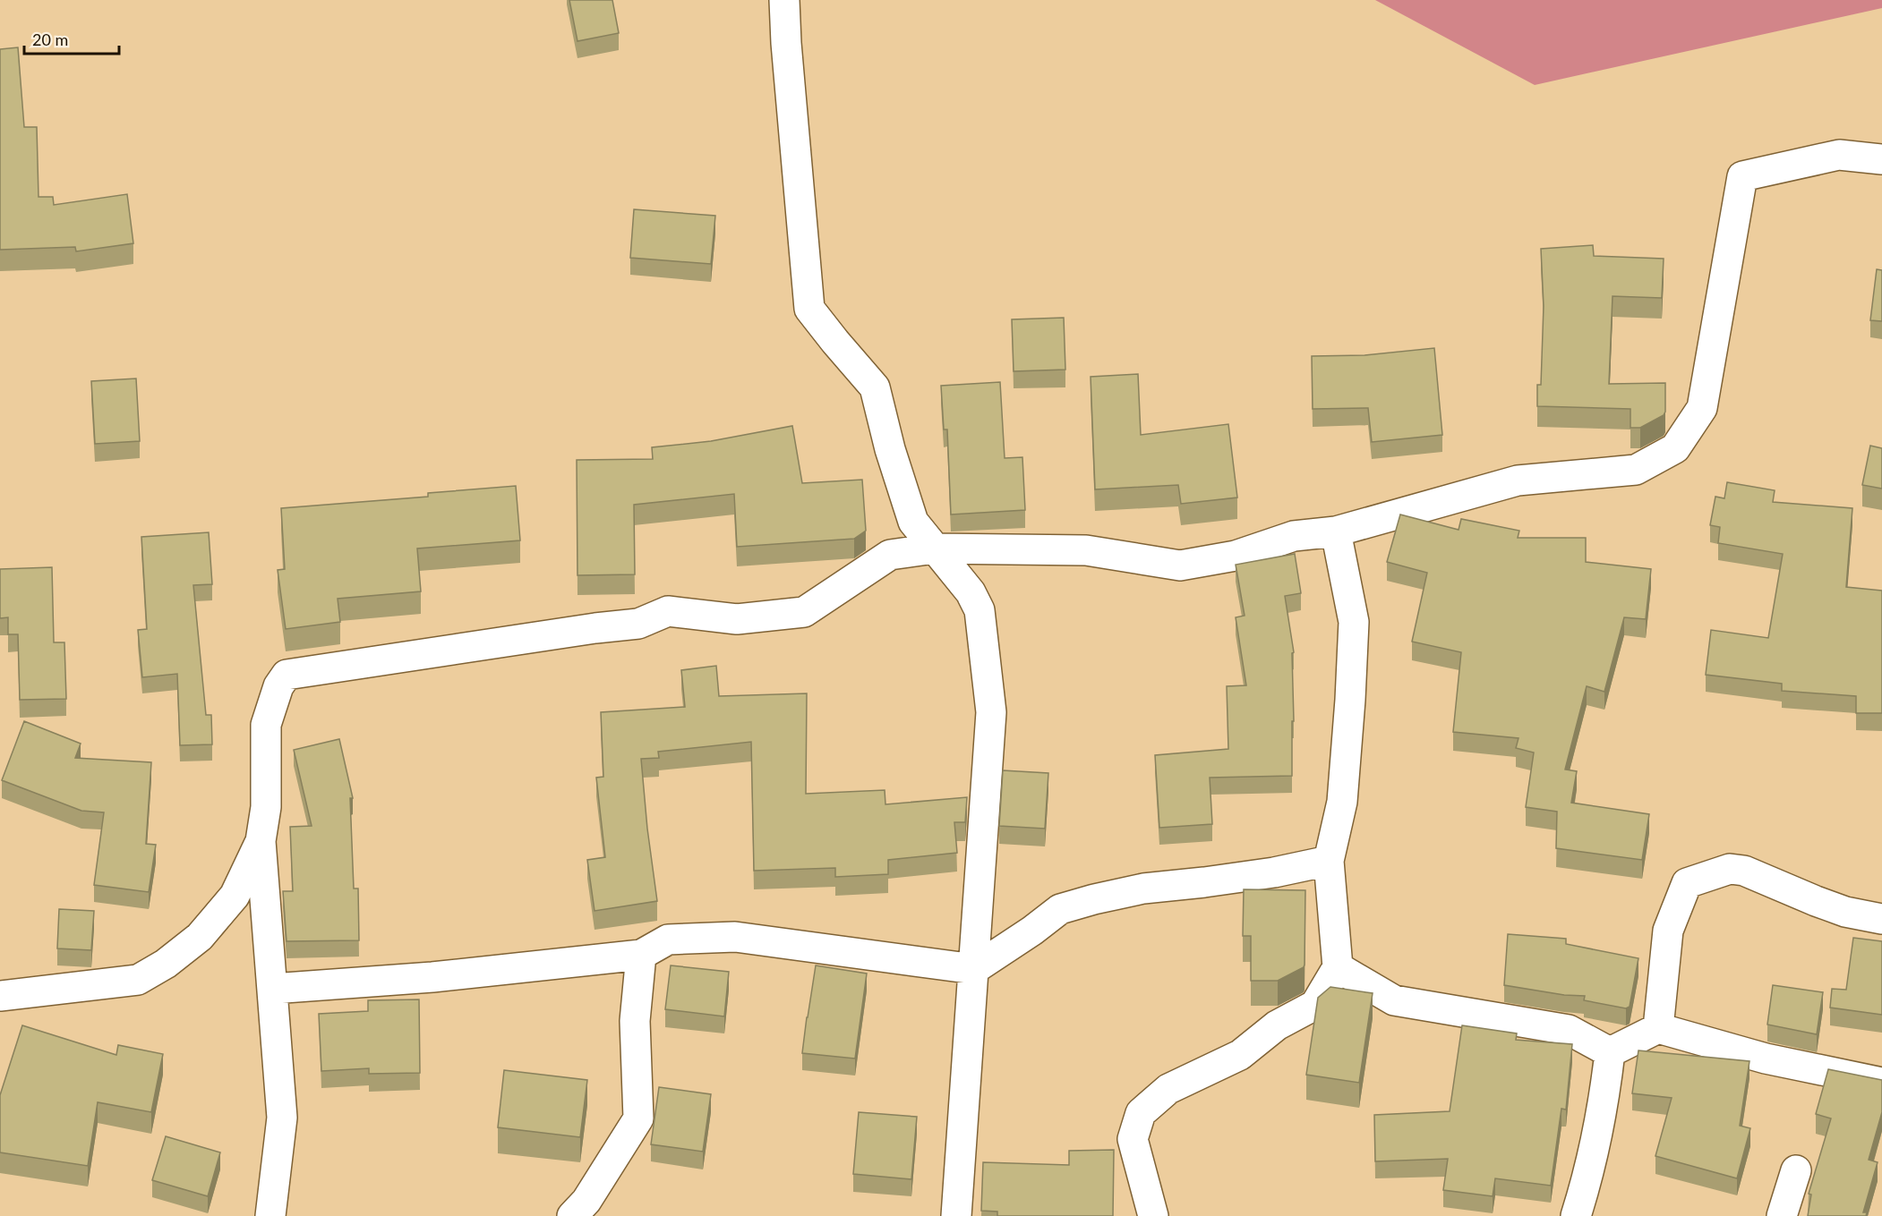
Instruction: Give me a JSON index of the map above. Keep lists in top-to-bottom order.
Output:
{
  "scale_bar": "20 m"
}
